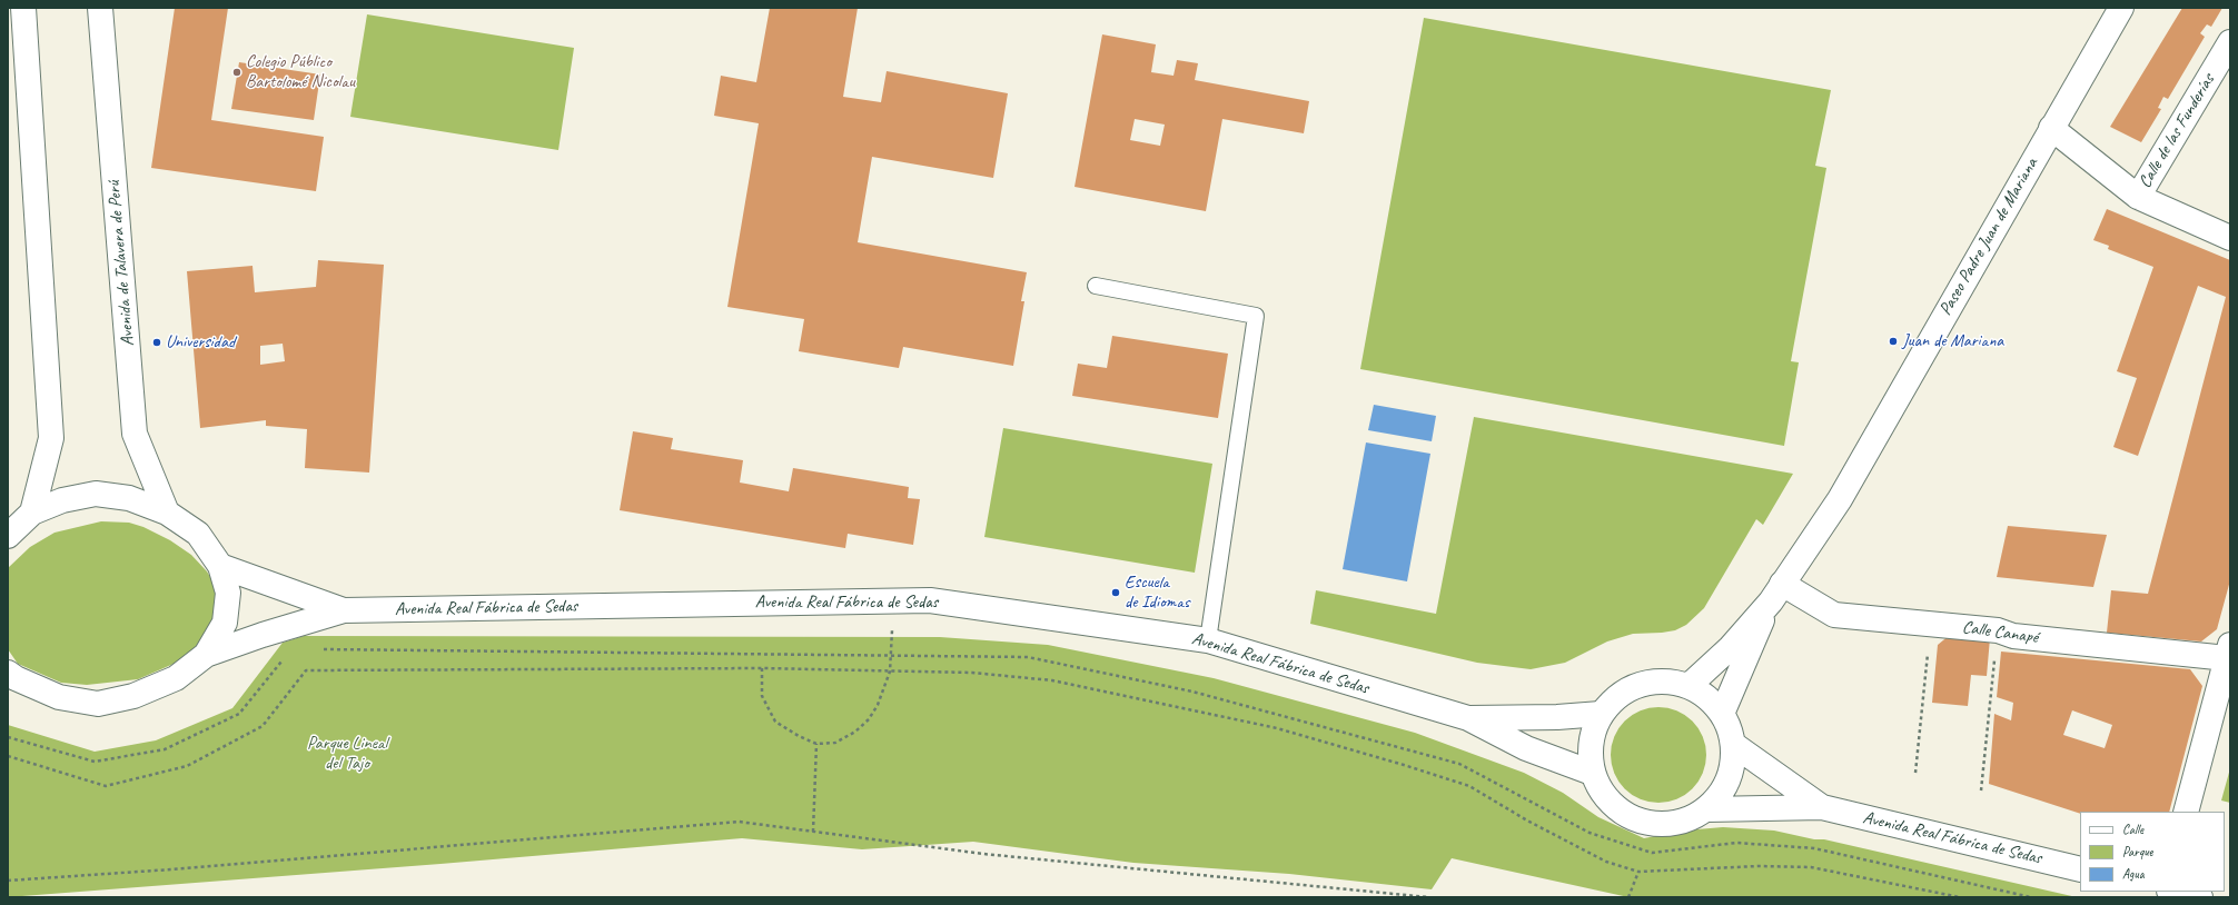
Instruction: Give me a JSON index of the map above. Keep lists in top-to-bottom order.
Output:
{
  "streets": {
    "street": [
      "Calle de las Funderías",
      "Paseo Padre Juan de Mariana",
      "Avenida de Talavera de Perú",
      "Avenida Real Fábrica de Sedas",
      "Calle Canapé"
    ]
  },
  "crossings": [
    ["Paseo Padre Juan de Mariana", "Avenida Real Fábrica de Sedas"],
    ["Paseo Padre Juan de Mariana", "Calle Canapé"],
    ["Avenida de Talavera de Perú", "Avenida Real Fábrica de Sedas"]
  ],
  "parks": ["Parque Lineal del Tajo"],
  "places": [
    "Colegio Público Bartolomé Nicolau",
    "Juan de Mariana",
    "Universidad",
    "Escuela de Idiomas"
  ],
  "legend": ["Calle", "Parque", "Agua"]
}
